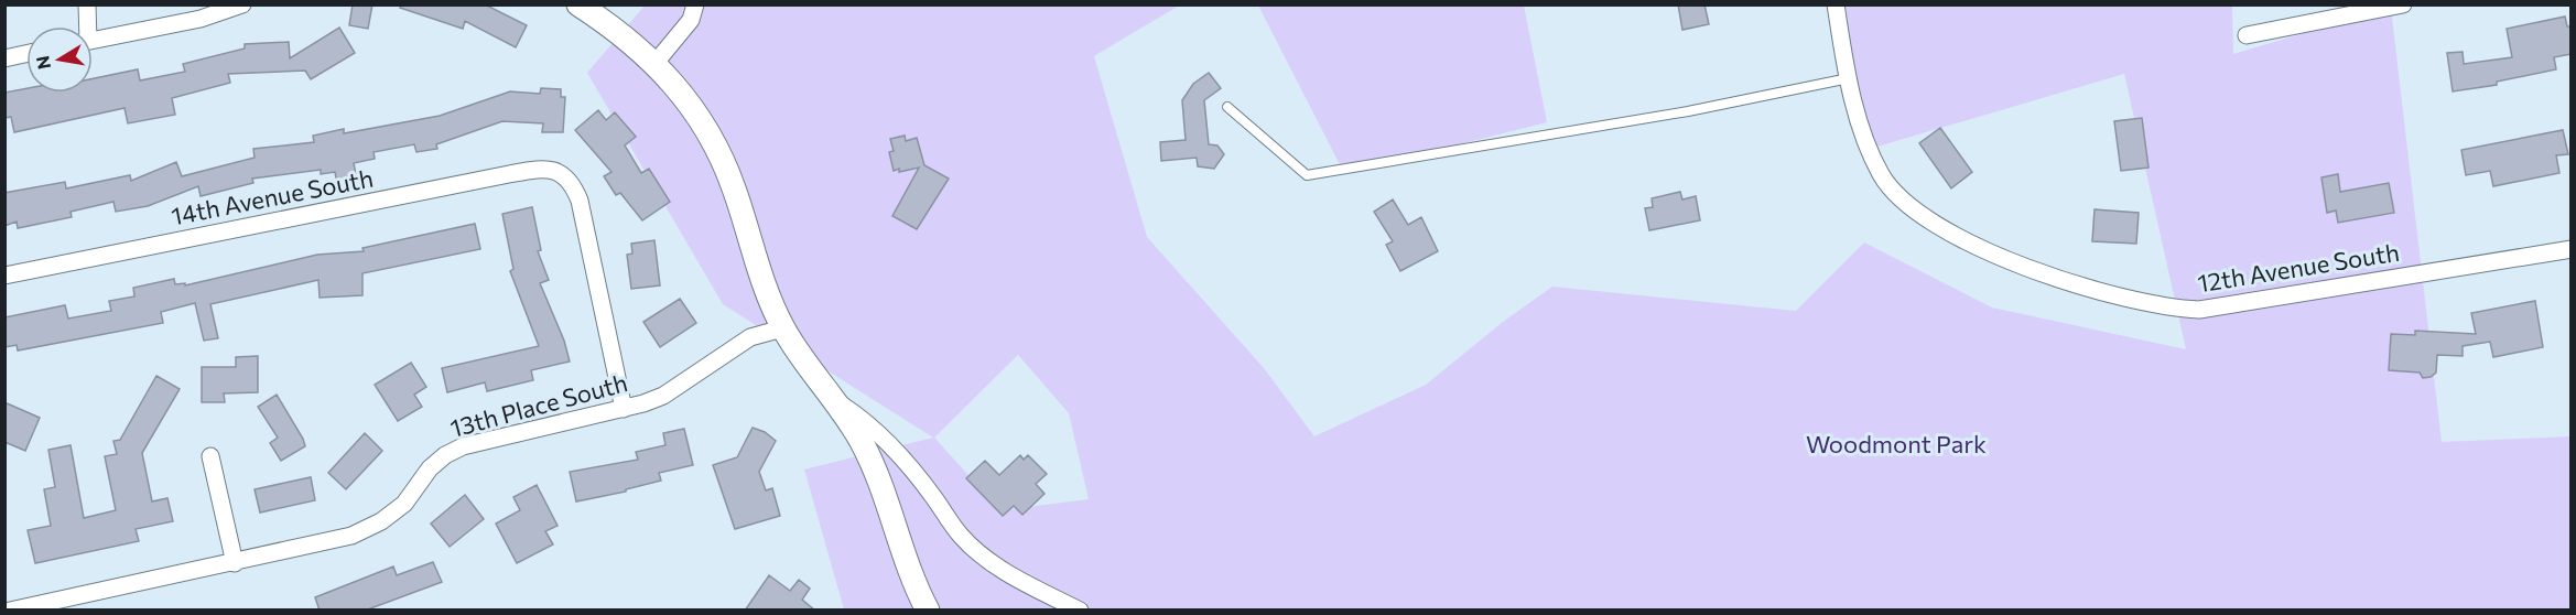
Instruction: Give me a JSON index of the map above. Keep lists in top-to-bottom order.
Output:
{
  "streets": {
    "street": ["14th Avenue South", "12th Avenue South", "13th Place South"]
  },
  "crossings": [
    ["14th Avenue South", "13th Place South"]
  ],
  "parks": ["Woodmont Park"],
  "north": "left"
}
